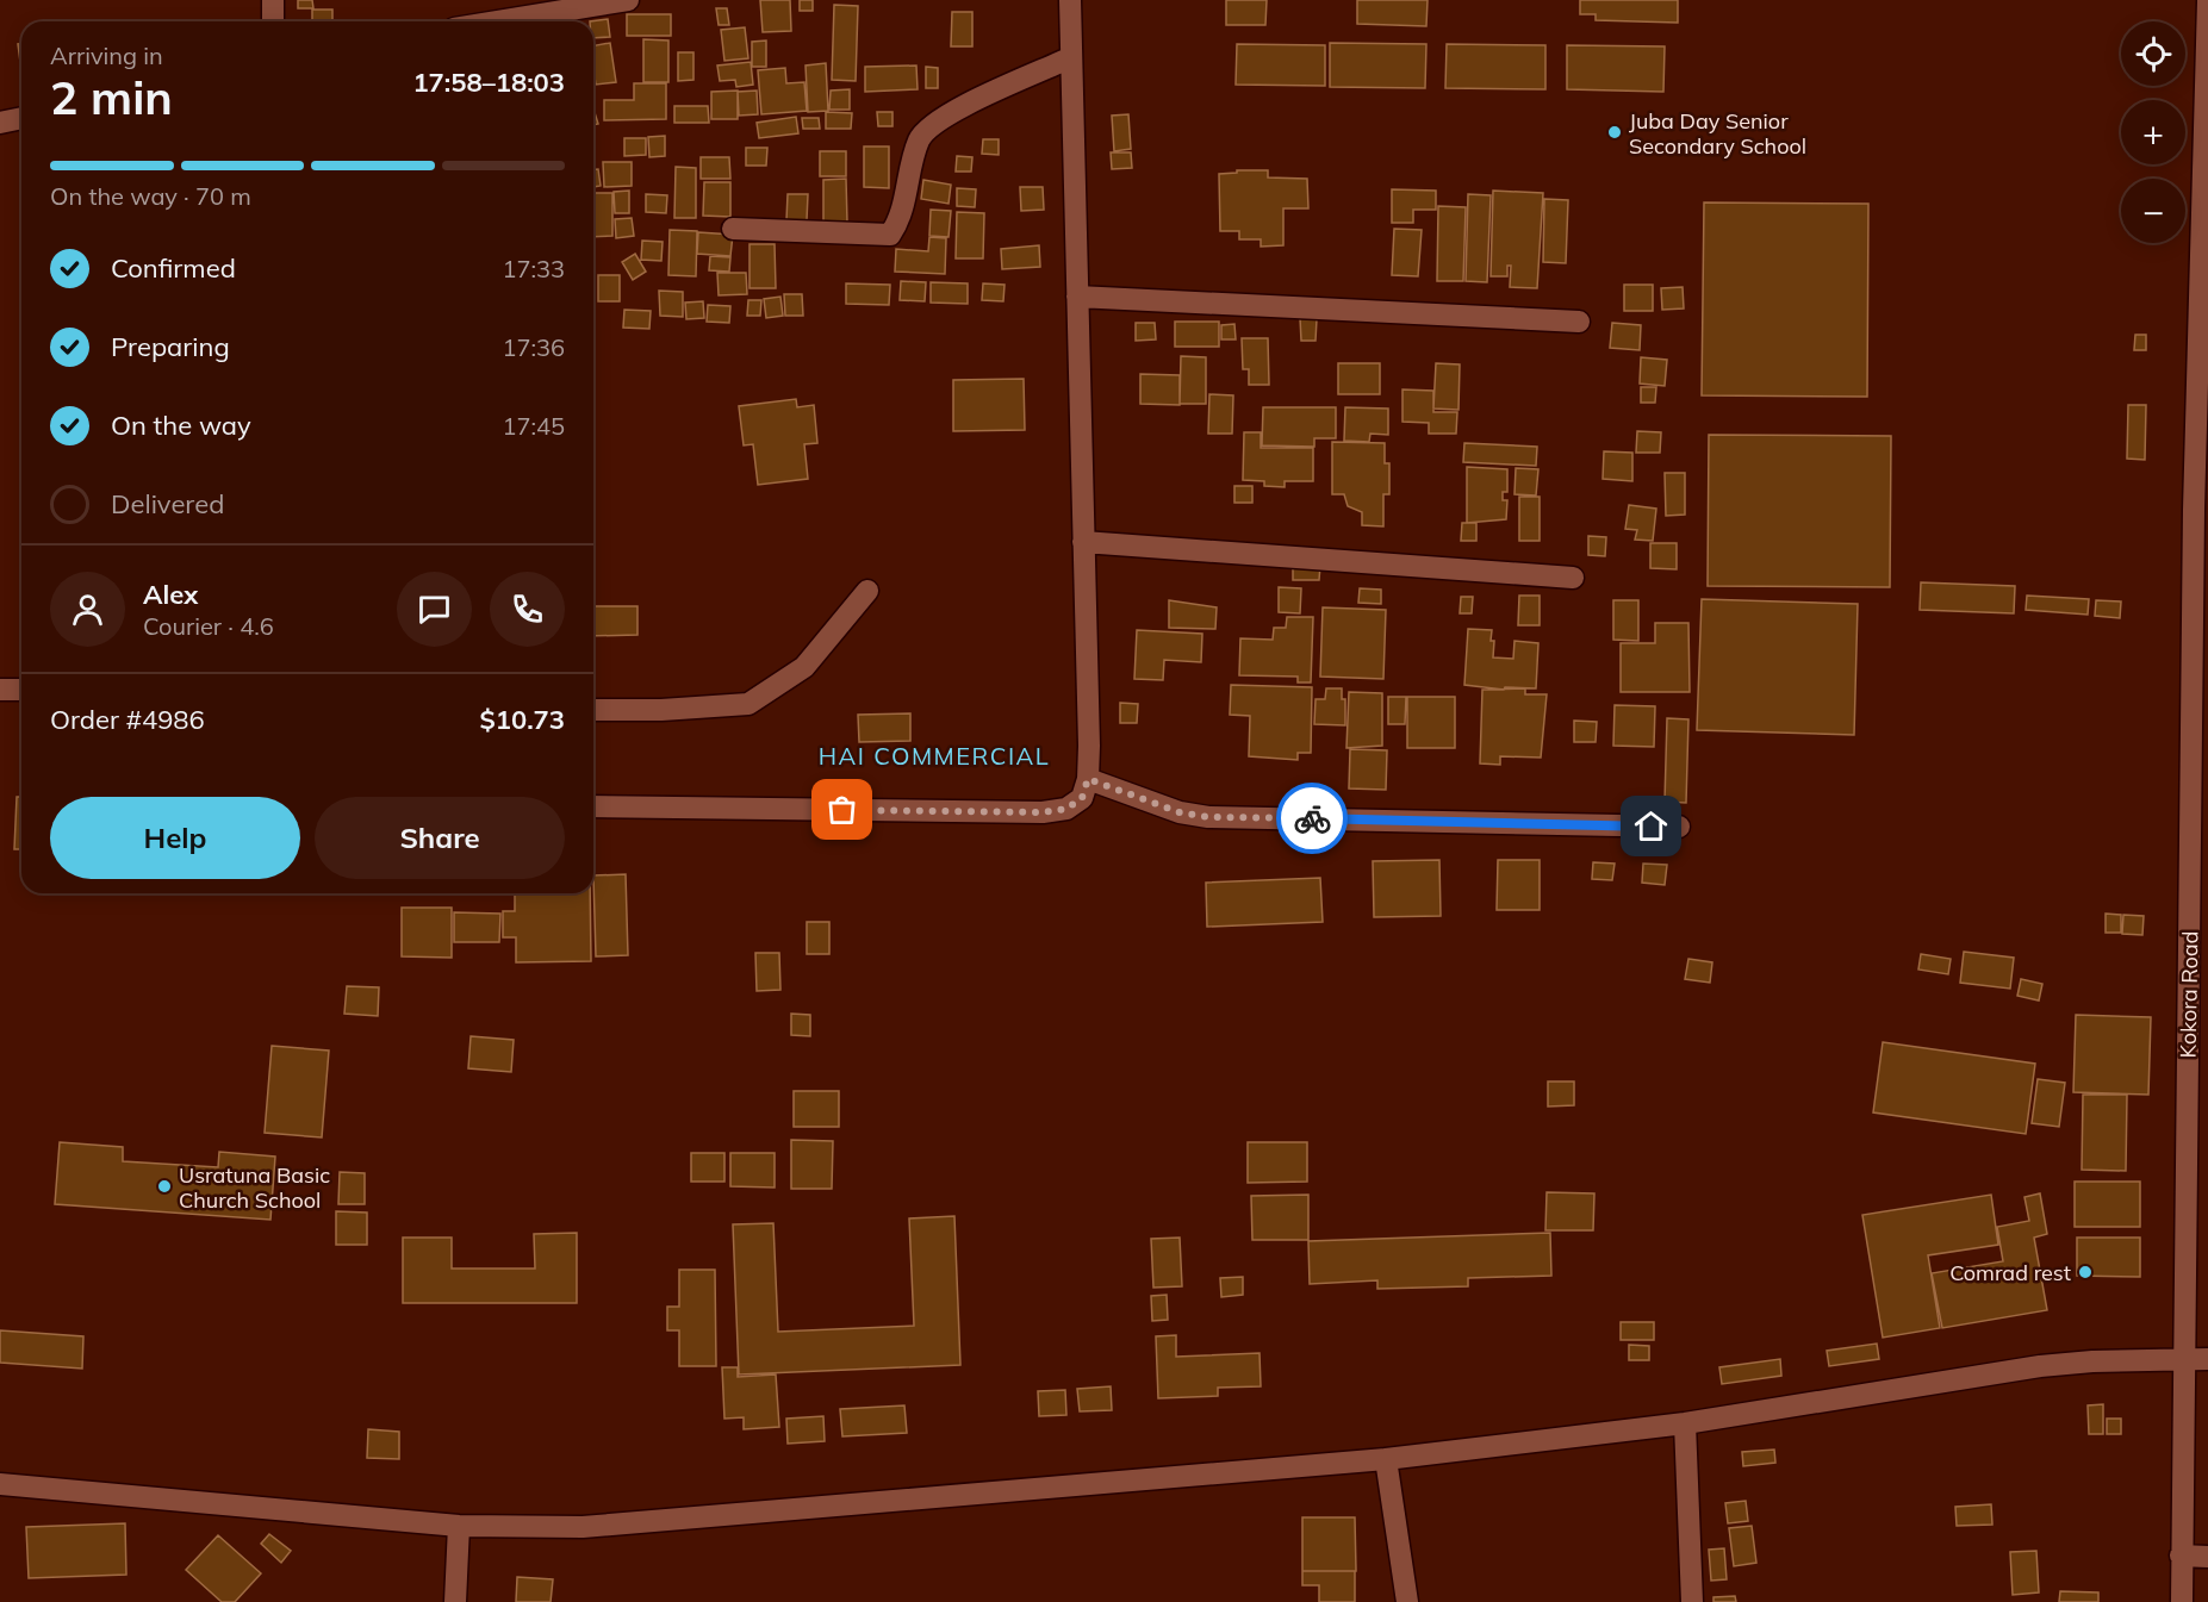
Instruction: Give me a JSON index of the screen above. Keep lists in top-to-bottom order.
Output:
{
  "streets": {
    "street": ["Kokora Road"]
  },
  "districts": ["HAI COMMERCIAL"],
  "places": ["Juba Day Senior Secondary School", "Usratuna Basic Church School", "Comrad rest"],
  "page": {
    "map_buttons": ["+", "−"],
    "heading": ["2 min", "Arriving in", "17:58–18:03"],
    "panel": [
      "Alex",
      "Courier · 4.6",
      "Order #4986",
      "$10.73"
    ],
    "bar": "On the way · 70 m",
    "list": [
      ["Confirmed", "17:33"],
      ["Preparing", "17:36"],
      ["On the way", "17:45"],
      "Delivered"
    ],
    "buttons": ["Help", "Share"]
  }
}
